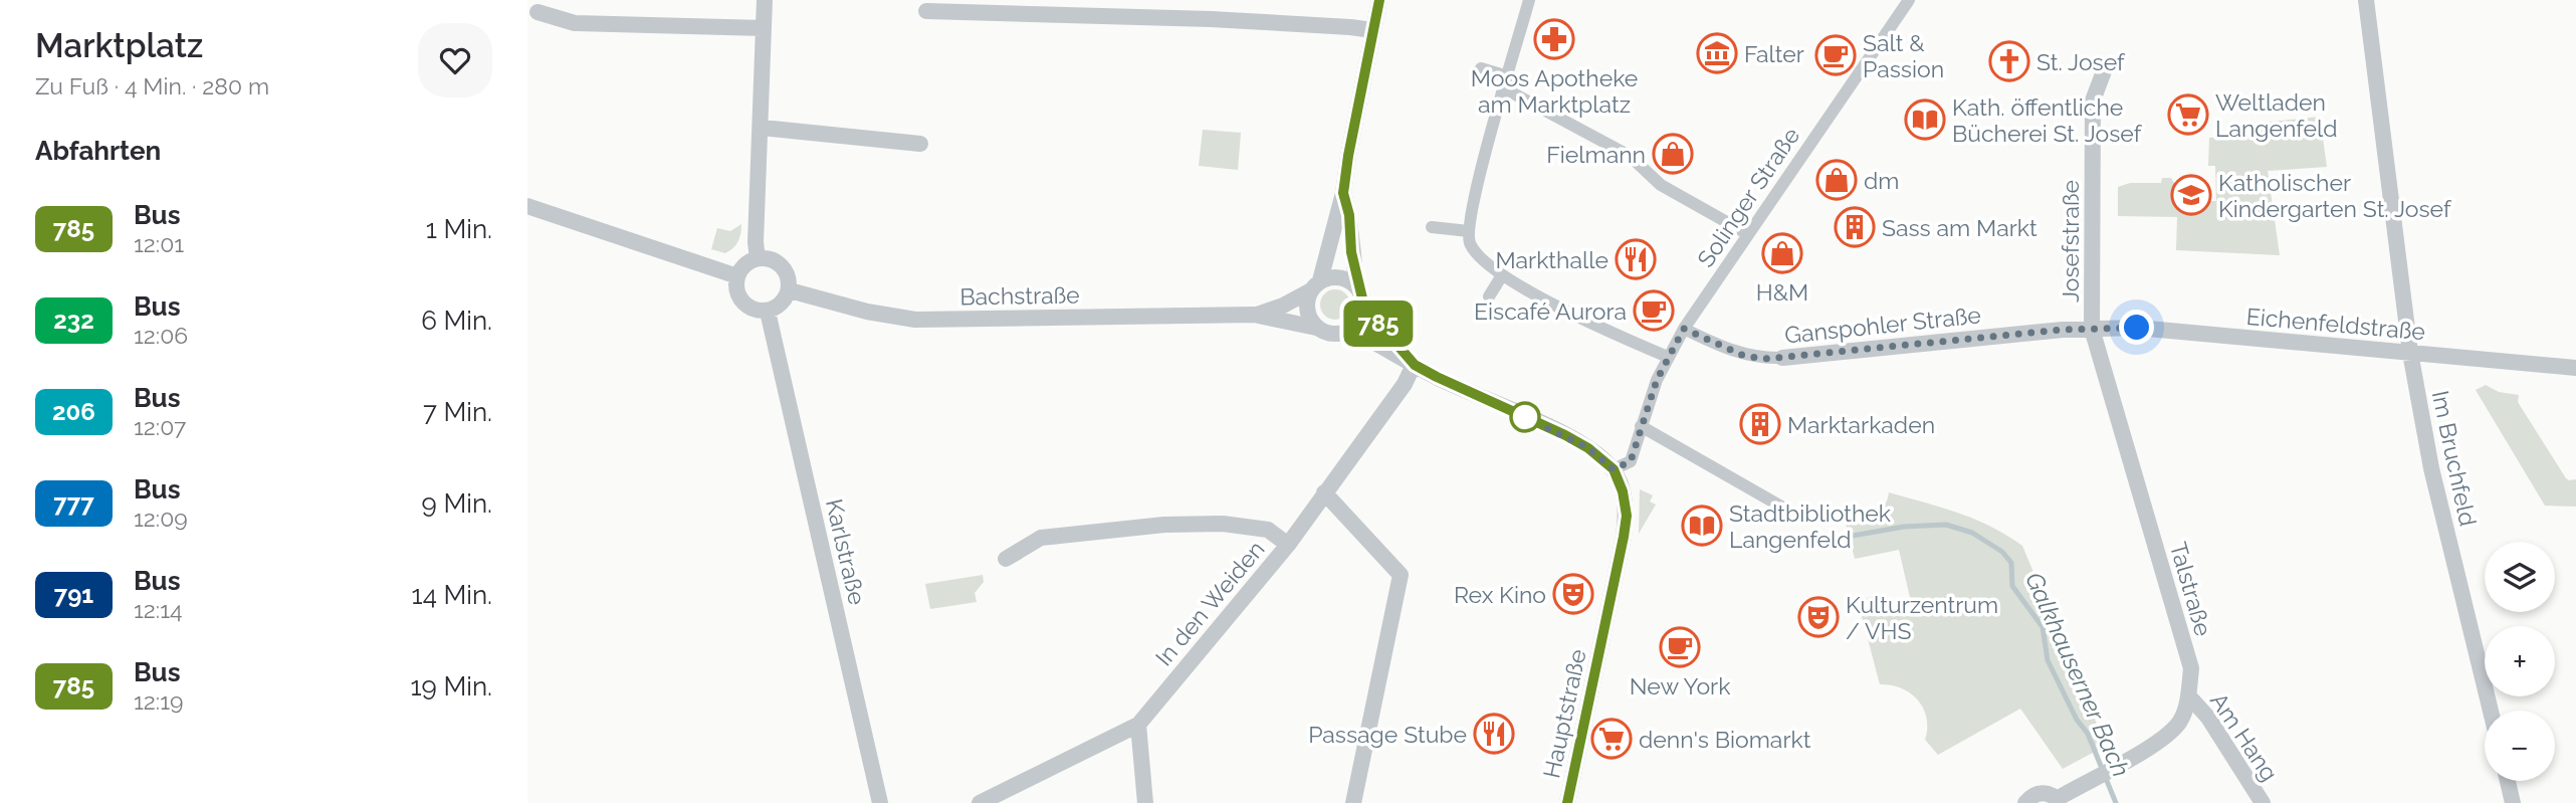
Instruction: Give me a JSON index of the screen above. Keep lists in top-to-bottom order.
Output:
{
  "streets": {
    "street": [
      "Solinger Straße",
      "Josefstraße",
      "Bachstraße",
      "Eichenfeldstraße",
      "Ganspohler Straße",
      "Im Bruchfeld",
      "Karlstraße",
      "Talstraße",
      "In den Weiden",
      "Hauptstraße",
      "Am Hang"
    ]
  },
  "crossings": [
    ["Solinger Straße", "Ganspohler Straße"],
    ["Solinger Straße", "Hauptstraße"],
    ["Josefstraße", "Eichenfeldstraße"],
    ["Josefstraße", "Ganspohler Straße"],
    ["Josefstraße", "Talstraße"],
    ["Bachstraße", "Karlstraße"],
    ["Eichenfeldstraße", "Ganspohler Straße"],
    ["Eichenfeldstraße", "Im Bruchfeld"],
    ["Eichenfeldstraße", "Talstraße"],
    ["Ganspohler Straße", "Talstraße"],
    ["Talstraße", "Am Hang"]
  ],
  "water": ["Galkhauserner Bach"],
  "places": {
    "pharmacy": ["Moos Apotheke am Marktplatz"],
    "museum": ["Falter"],
    "cafe": ["Salt & Passion", "Eiscafé Aurora", "New York"],
    "church": ["St. Josef"],
    "supermarket": ["Weltladen Langenfeld", "denn's Biomarkt"],
    "library": ["Kath. öffentliche Bücherei St. Josef", "Stadtbibliothek Langenfeld"],
    "shop": ["Fielmann", "dm", "H&M"],
    "school or university": ["Katholischer Kindergarten St. Josef"],
    "building": ["Sass am Markt", "Marktarkaden"],
    "restaurant": ["Markthalle", "Passage Stube"],
    "theatre": ["Rex Kino", "Kulturzentrum / VHS"]
  },
  "lines": ["bus line 785"],
  "page": {
    "heading": [
      ["Marktplatz", "Zu Fuß · 4 Min. · 280 m"],
      "Abfahrten"
    ],
    "on_map": "785",
    "list": [
      {
        "mark": "785",
        "name": "Bus",
        "note": "12:01",
        "value": "1 Min."
      },
      {
        "mark": "232",
        "name": "Bus",
        "note": "12:06",
        "value": "6 Min."
      },
      {
        "mark": "206",
        "name": "Bus",
        "note": "12:07",
        "value": "7 Min."
      },
      {
        "mark": "777",
        "name": "Bus",
        "note": "12:09",
        "value": "9 Min."
      },
      {
        "mark": "791",
        "name": "Bus",
        "note": "12:14",
        "value": "14 Min."
      },
      {
        "mark": "785",
        "name": "Bus",
        "note": "12:19",
        "value": "19 Min."
      }
    ],
    "map_buttons": ["+", "−"]
  }
}
